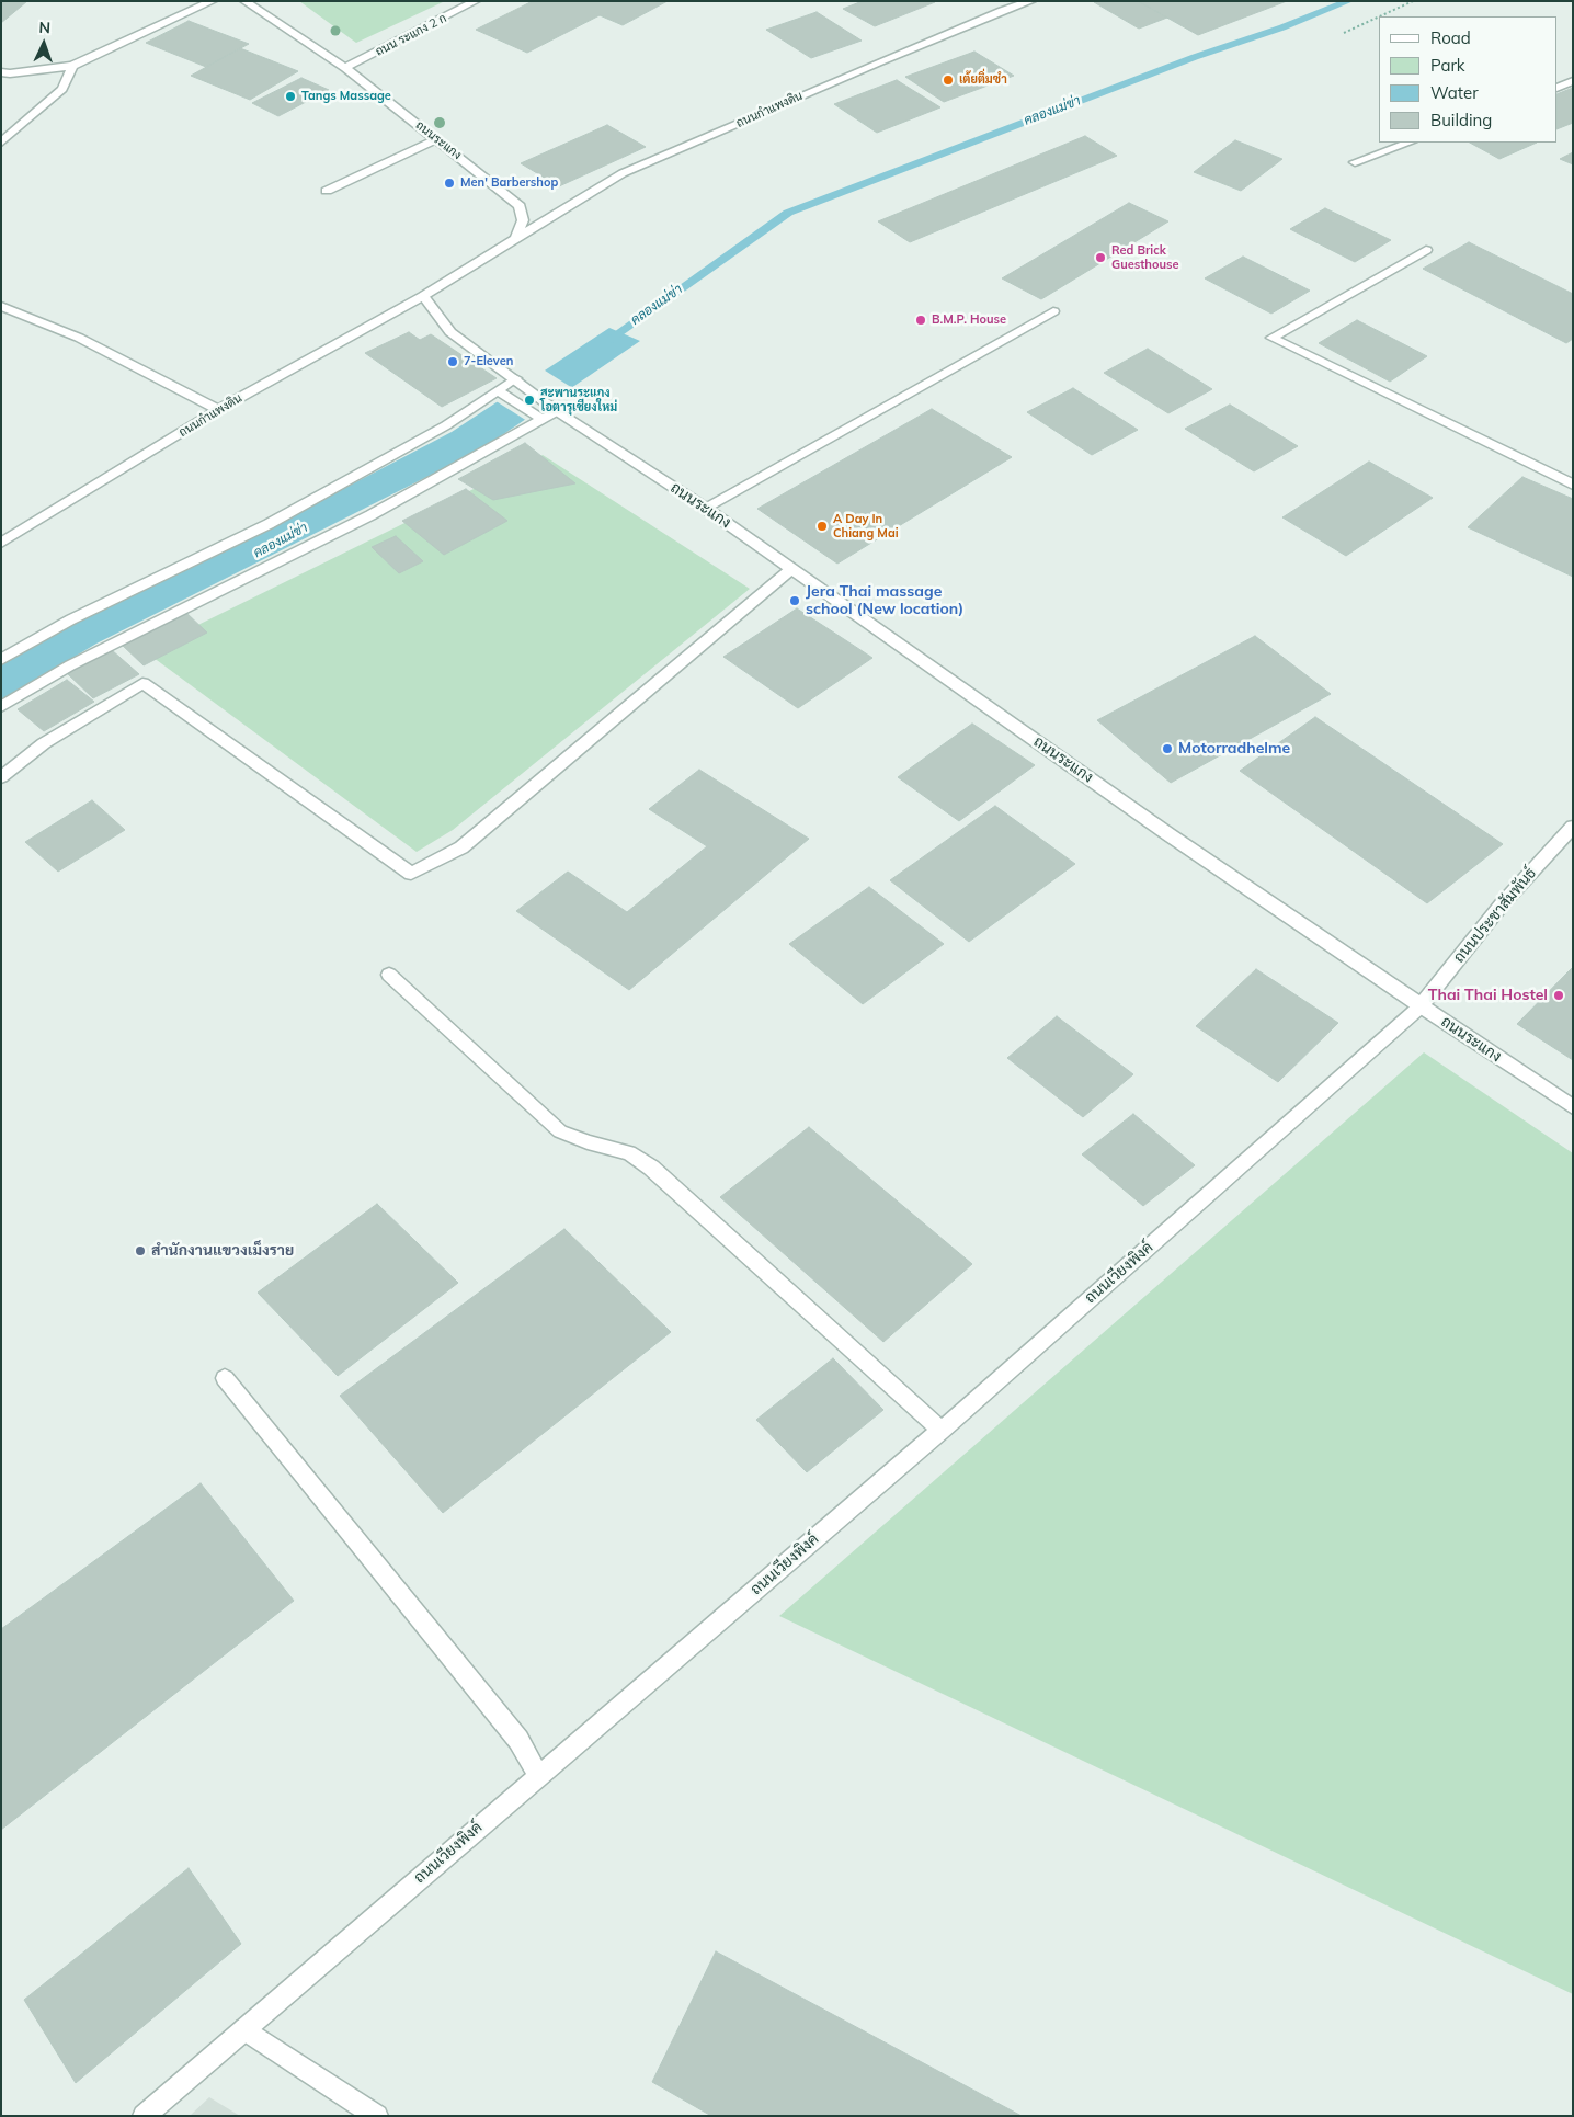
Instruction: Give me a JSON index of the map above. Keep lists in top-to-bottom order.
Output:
{
  "streets": {
    "street": [
      "ถนน ระแกง 2 ก",
      "ถนนกำแพงดิน",
      "ถนนระแกง",
      "ถนนประชาสัมพันธ์",
      "ถนนเวียงพิงค์"
    ]
  },
  "crossings": [
    ["ถนน ระแกง 2 ก", "ถนนระแกง"],
    ["ถนนกำแพงดิน", "ถนนระแกง"],
    ["ถนนระแกง", "ถนนประชาสัมพันธ์"],
    ["ถนนระแกง", "ถนนเวียงพิงค์"],
    ["ถนนประชาสัมพันธ์", "ถนนเวียงพิงค์"]
  ],
  "water": ["คลองแม่ข่า"],
  "places": [
    "เต้ยติ่มซำ",
    "Tangs Massage",
    "Men' Barbershop",
    "Red Brick Guesthouse",
    "B.M.P. House",
    "7-Eleven",
    "สะพานระแกง โอตารุเชียงใหม่",
    "A Day In Chiang Mai",
    "Jera Thai massage school (New location)",
    "Motorradhelme",
    "Thai Thai Hostel",
    "สำนักงานแขวงเม็งราย"
  ],
  "legend": [
    "Road",
    "Park",
    "Water",
    "Building"
  ],
  "north": "top"
}
